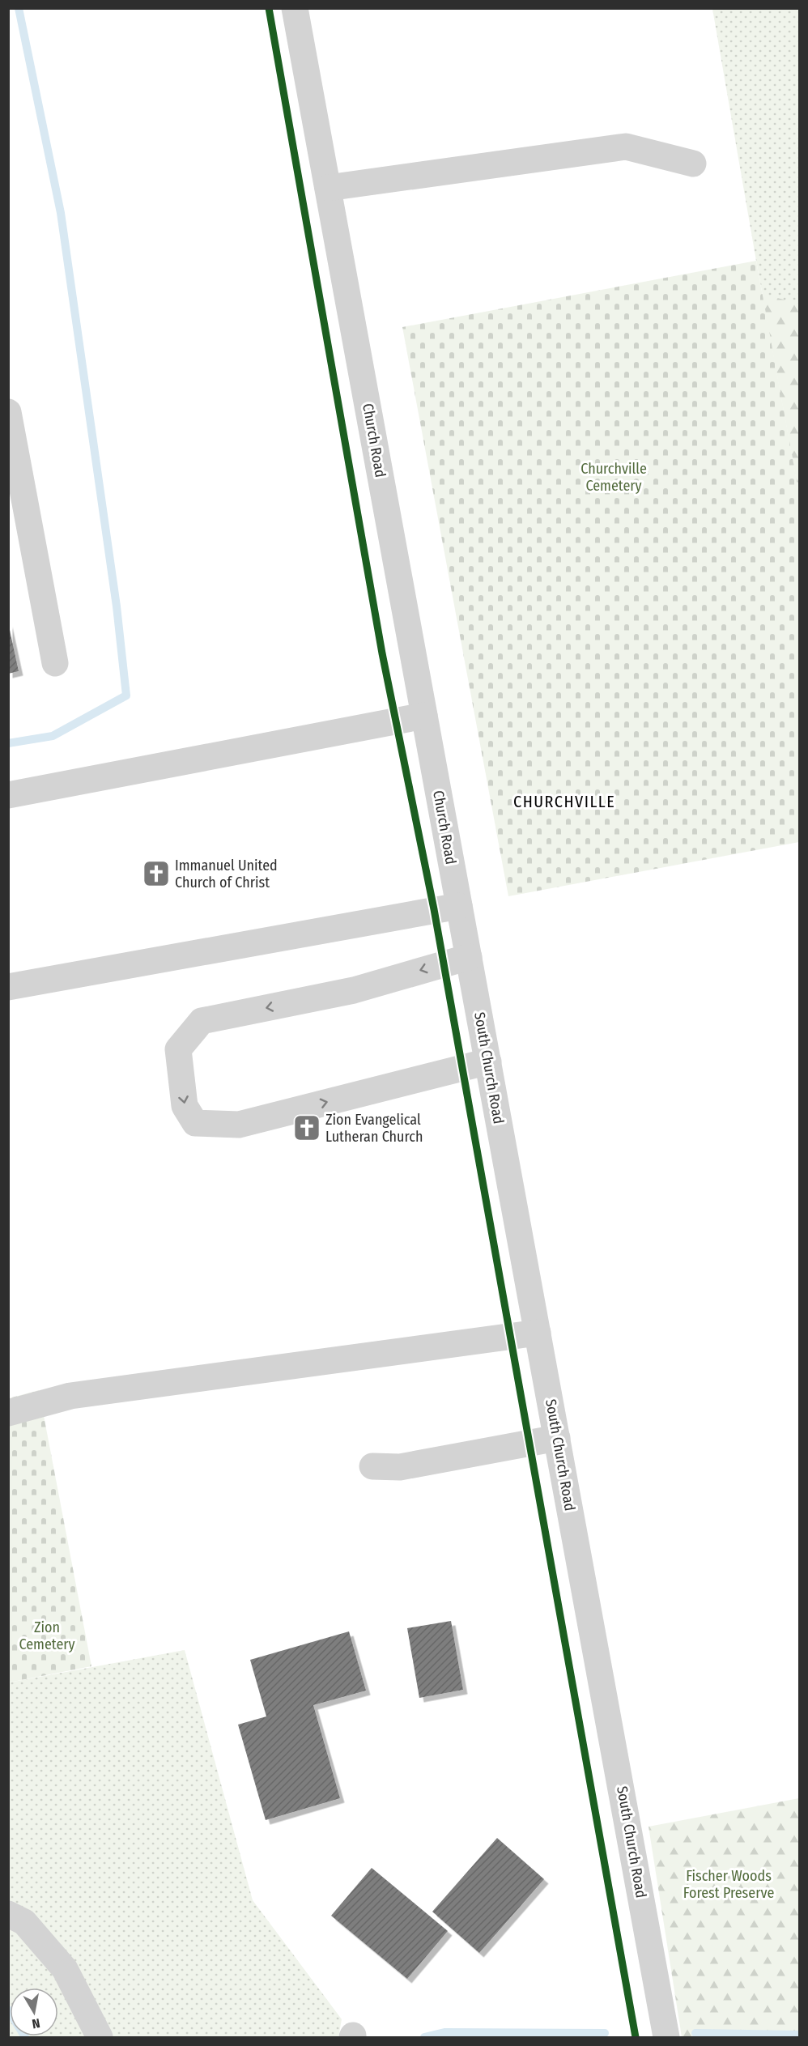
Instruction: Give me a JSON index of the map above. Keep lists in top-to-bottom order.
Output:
{
  "streets": {
    "street": ["Church Road", "South Church Road"]
  },
  "crossings": [
    ["Church Road", "South Church Road"]
  ],
  "districts": ["CHURCHVILLE"],
  "parks": ["Churchville Cemetery", "Zion Cemetery", "Fischer Woods Forest Preserve"],
  "places": {
    "church": ["Immanuel United Church of Christ", "Zion Evangelical Lutheran Church"]
  },
  "north": "bottom"
}
